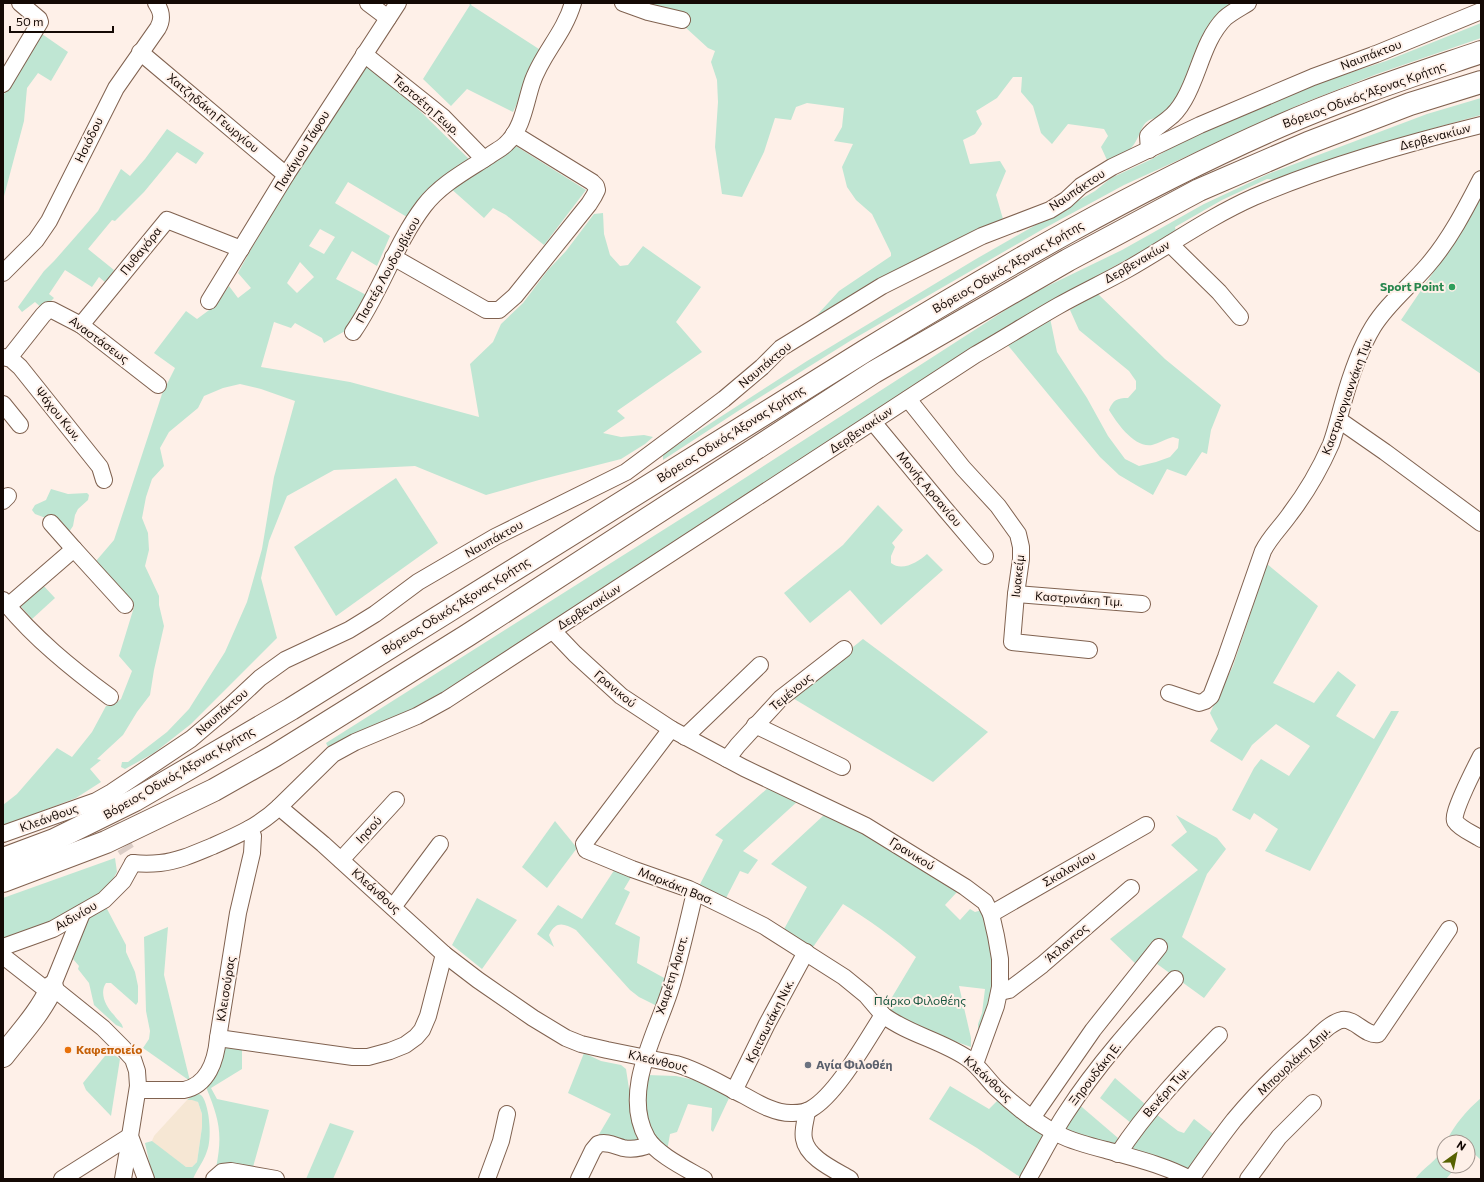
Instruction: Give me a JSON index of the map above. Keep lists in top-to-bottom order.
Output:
{
  "streets": {
    "main road": ["Βόρειος Οδικός Άξονας Κρήτης"],
    "street": [
      "Ναυπάκτου",
      "Τερτσέτη Γεωρ.",
      "Χατζηδάκη Γεωργίου",
      "Δερβενακίων",
      "Ησιόδου",
      "Πανάγιου Τάφου",
      "Πυθαγόρα",
      "Παστέρ Λουδουβίκου",
      "Αναστάσεως",
      "Καστρινογιαννάκη Τιμ.",
      "Ψάχου Κων.",
      "Μονής Αρσανίου",
      "Ιωακείμ",
      "Καστρινάκη Τιμ.",
      "Γρανικού",
      "Τεμένους",
      "Κλεάνθους",
      "Ιησού",
      "Σκαλανίου",
      "Μαρκάκη Βασ.",
      "Αιδινίου",
      "Άτλαντος",
      "Χαιρέτη Αριστ.",
      "Κλεισούρας",
      "Κριτσωτάκη Νικ.",
      "Μπουρλάκη Δημ.",
      "Ξηρουδάκη Ε.",
      "Βενέρη Τιμ."
    ]
  },
  "crossings": [
    ["Ναυπάκτου", "Κλεάνθους"],
    ["Τερτσέτη Γεωρ.", "Πανάγιου Τάφου"],
    ["Τερτσέτη Γεωρ.", "Παστέρ Λουδουβίκου"],
    ["Χατζηδάκη Γεωργίου", "Ησιόδου"],
    ["Χατζηδάκη Γεωργίου", "Πανάγιου Τάφου"],
    ["Δερβενακίων", "Μονής Αρσανίου"],
    ["Δερβενακίων", "Ιωακείμ"],
    ["Δερβενακίων", "Γρανικού"],
    ["Δερβενακίων", "Κλεάνθους"],
    ["Πανάγιου Τάφου", "Πυθαγόρα"],
    ["Πυθαγόρα", "Αναστάσεως"],
    ["Αναστάσεως", "Ψάχου Κων."],
    ["Ιωακείμ", "Καστρινάκη Τιμ."],
    ["Γρανικού", "Τεμένους"],
    ["Γρανικού", "Κλεάνθους"],
    ["Γρανικού", "Σκαλανίου"],
    ["Γρανικού", "Μαρκάκη Βασ."],
    ["Γρανικού", "Άτλαντος"],
    ["Κλεάνθους", "Ιησού"],
    ["Κλεάνθους", "Μαρκάκη Βασ."],
    ["Κλεάνθους", "Χαιρέτη Αριστ."],
    ["Κλεάνθους", "Κριτσωτάκη Νικ."],
    ["Κλεάνθους", "Μπουρλάκη Δημ."],
    ["Κλεάνθους", "Ξηρουδάκη Ε."],
    ["Κλεάνθους", "Βενέρη Τιμ."],
    ["Μαρκάκη Βασ.", "Χαιρέτη Αριστ."],
    ["Μαρκάκη Βασ.", "Κριτσωτάκη Νικ."],
    ["Αιδινίου", "Κλεισούρας"]
  ],
  "parks": ["Πάρκο Φιλοθέης"],
  "places": ["Sport Point", "Καφεποιείο", "Αγία Φιλοθέη"],
  "scale_bar": "50 m",
  "north": "top right"
}
